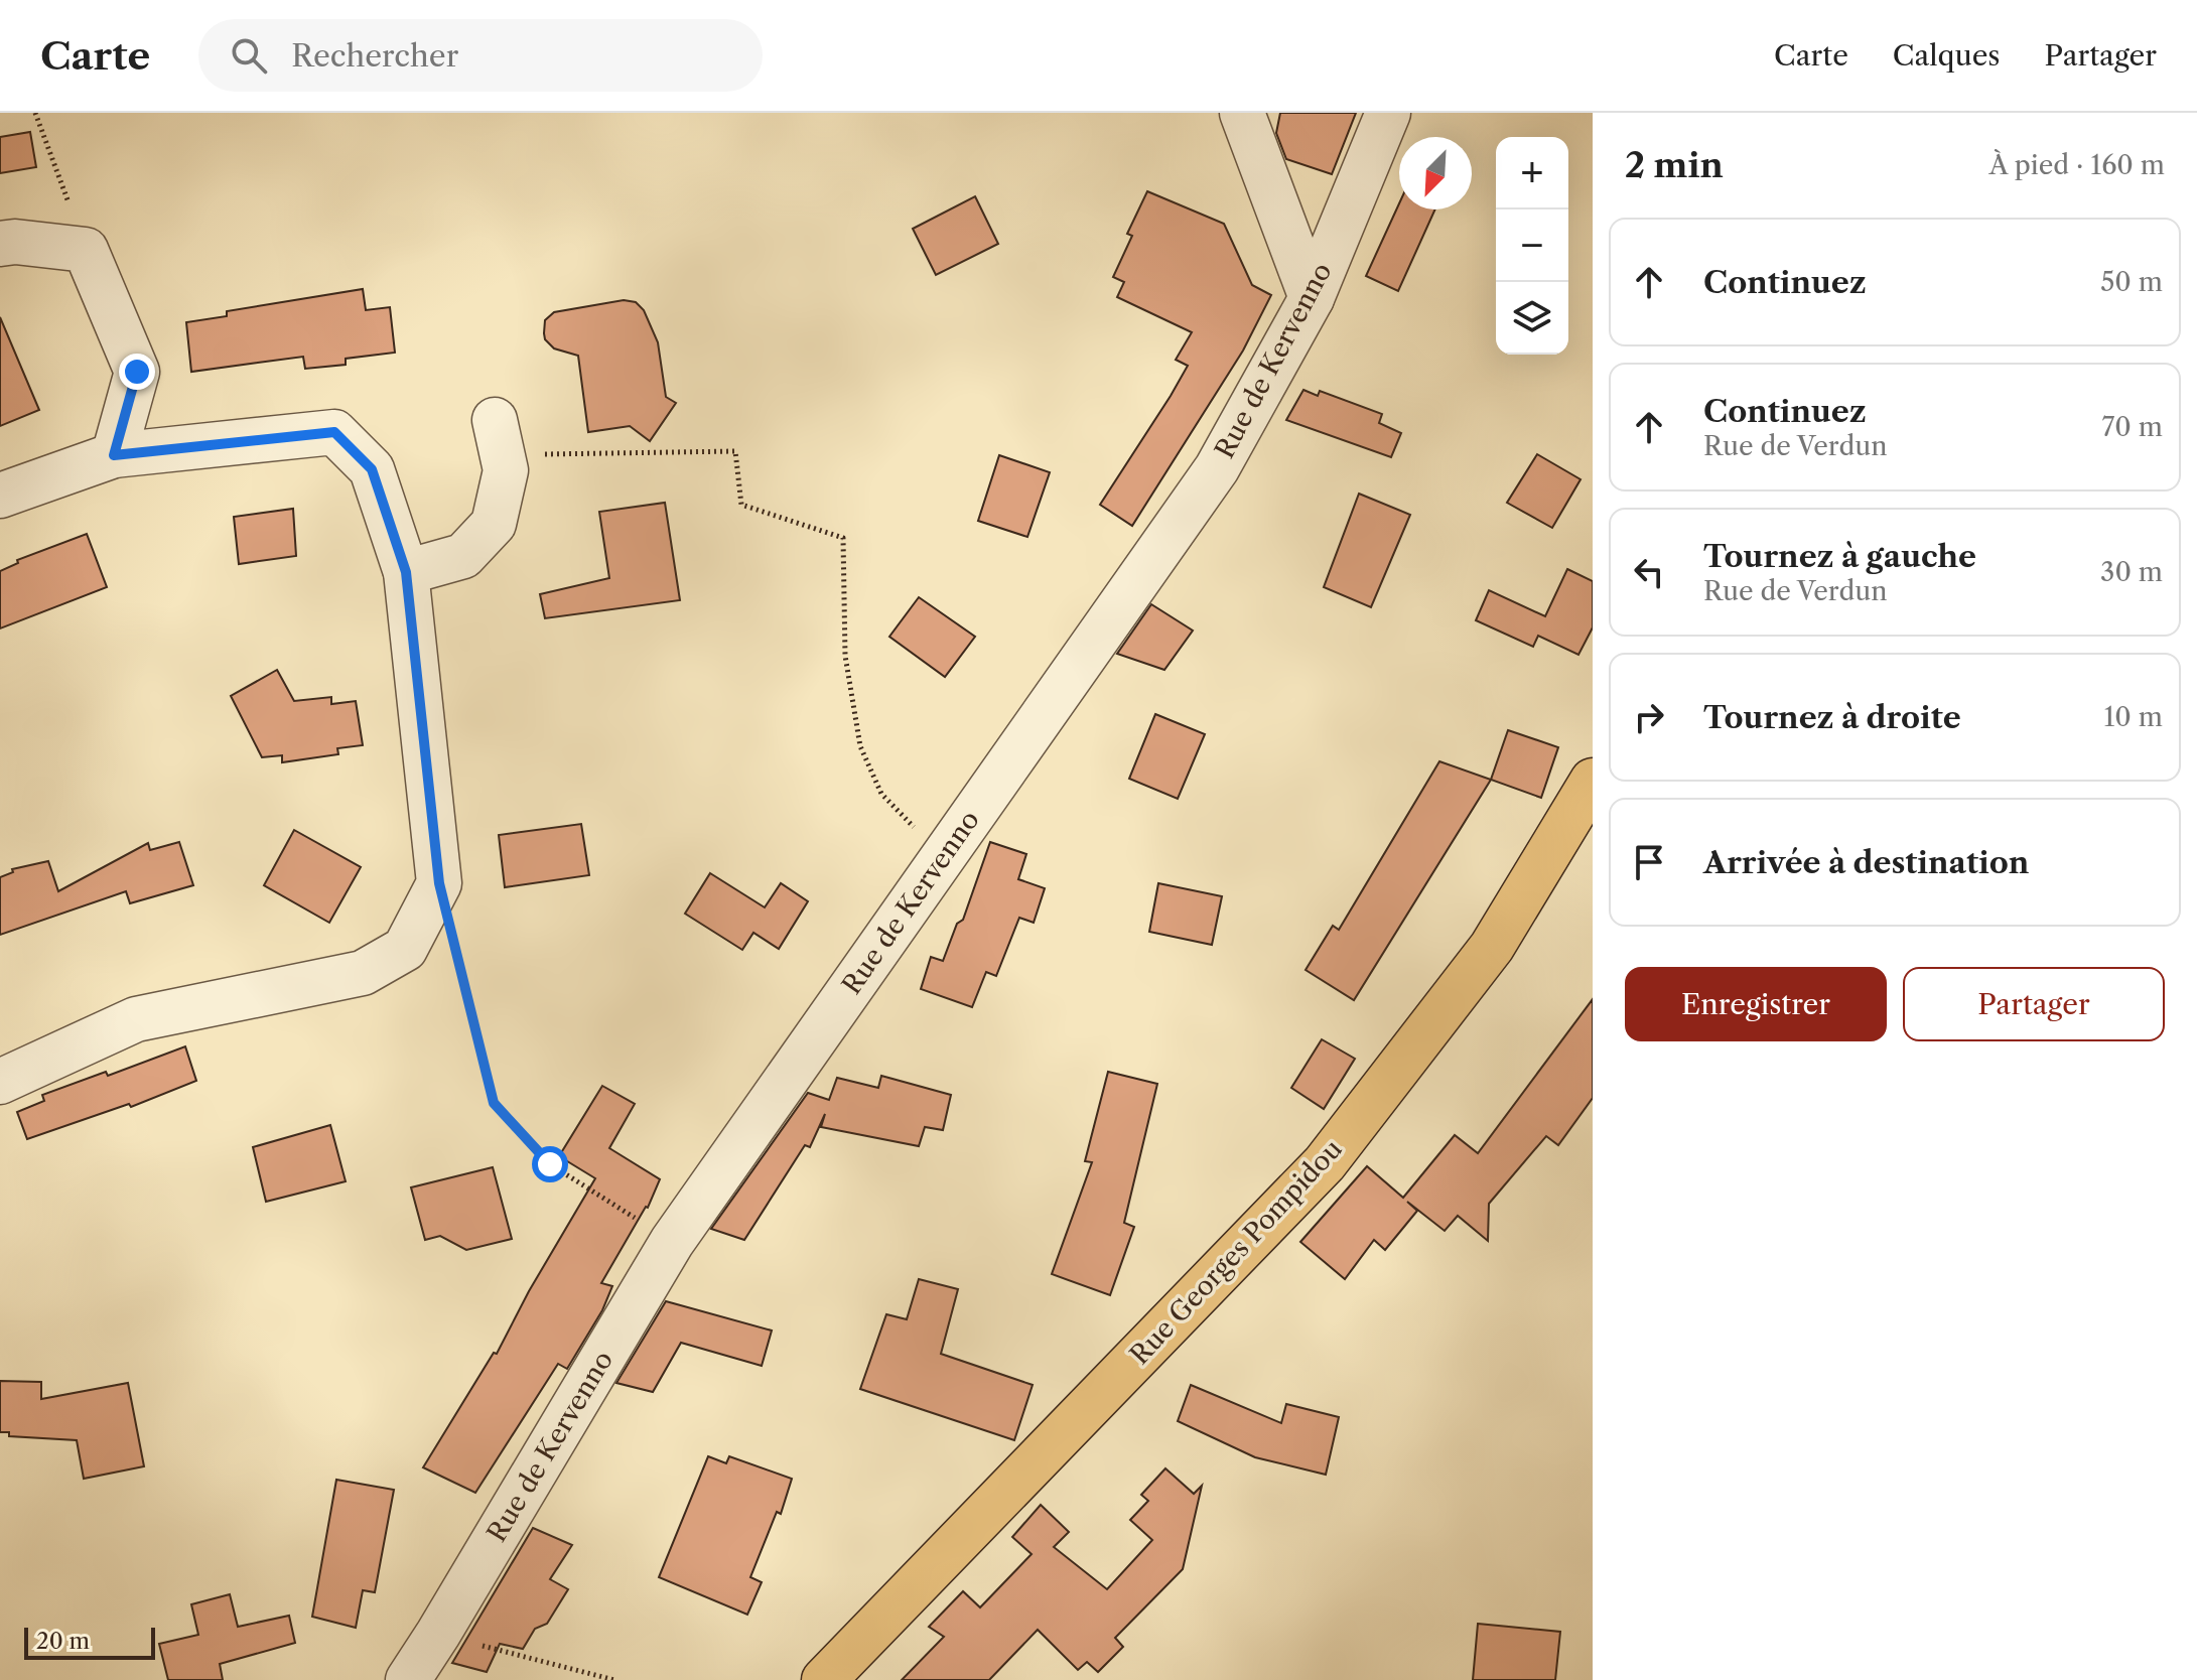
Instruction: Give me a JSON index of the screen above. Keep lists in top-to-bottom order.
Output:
{
  "streets": {
    "main road": ["Rue Georges Pompidou"],
    "street": ["Rue de Kervenno"]
  },
  "scale_bar": "20 m",
  "north": "bottom left",
  "page": {
    "header": "Carte",
    "search": "Rechercher",
    "nav": ["Carte", "Calques", "Partager"],
    "heading": ["2 min", "À pied · 160 m"],
    "map_buttons": ["+", "−"],
    "list": [
      ["Continuez", "50 m"],
      ["Continuez", "Rue de Verdun", "70 m"],
      ["Tournez à gauche", "Rue de Verdun", "30 m"],
      ["Tournez à droite", "10 m"],
      "Arrivée à destination"
    ],
    "buttons": ["Enregistrer", "Partager"],
    "scale": "20 m"
  }
}
